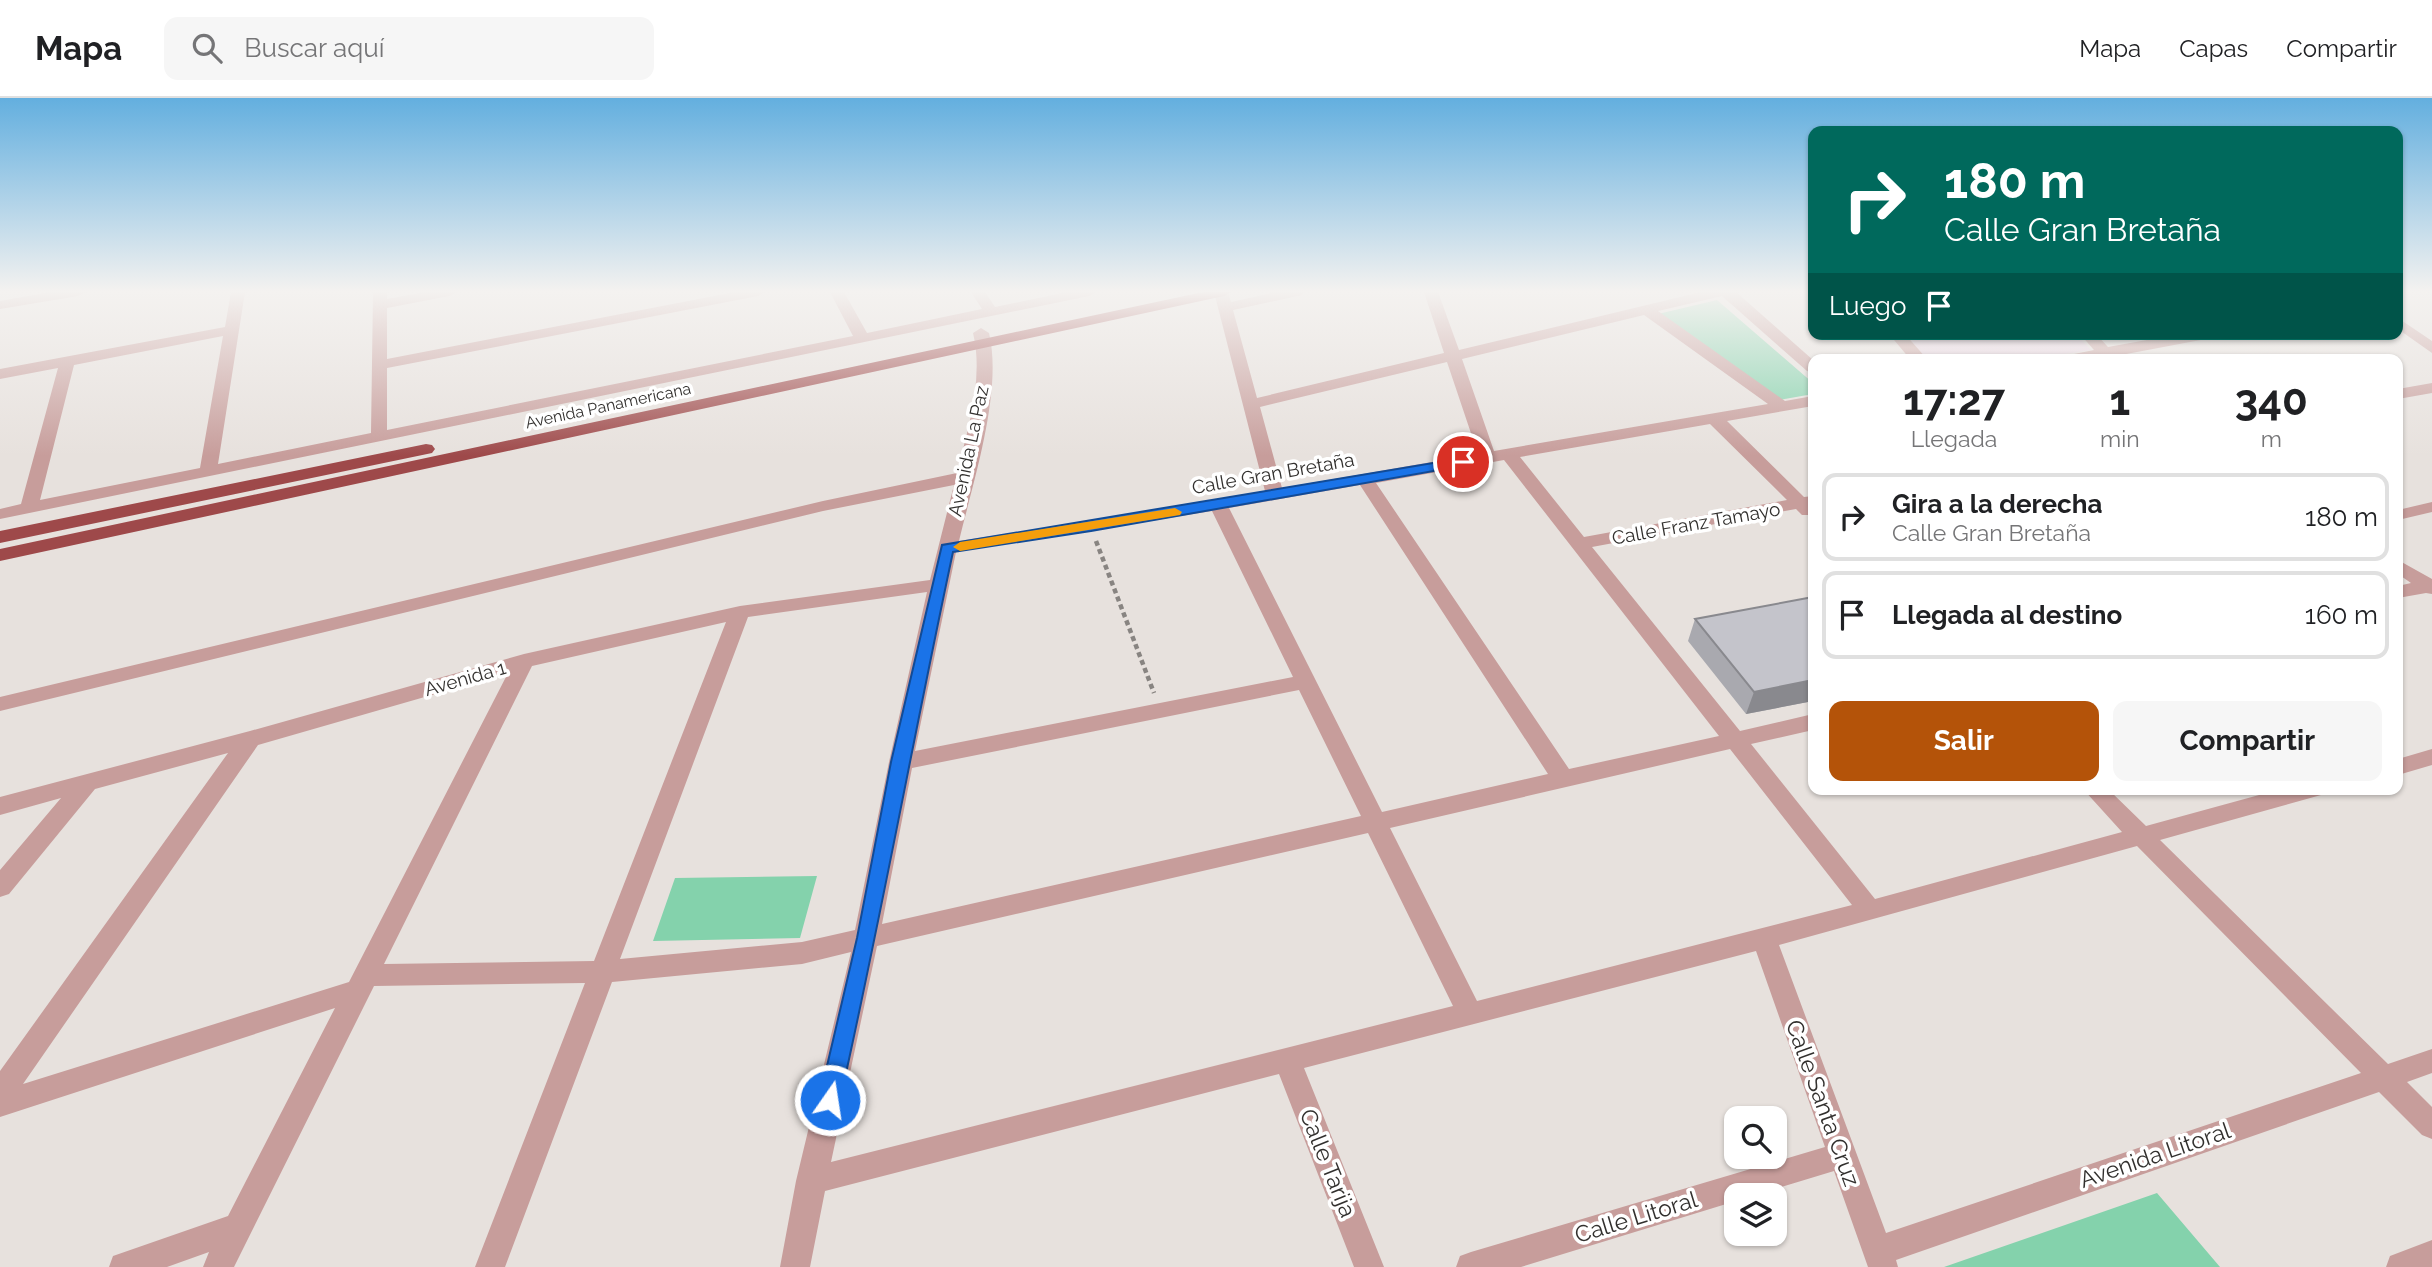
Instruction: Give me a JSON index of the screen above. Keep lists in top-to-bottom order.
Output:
{
  "streets": {
    "highway": ["Avenida Panamericana"],
    "street": [
      "Avenida La Paz",
      "Calle Gran Bretaña",
      "Calle Franz Tamayo",
      "Avenida 1",
      "Calle Santa Cruz",
      "Avenida Litoral",
      "Calle Tarija",
      "Calle Litoral"
    ]
  },
  "crossings": [
    ["Avenida La Paz", "Calle Gran Bretaña"],
    ["Avenida La Paz", "Avenida 1"],
    ["Calle Santa Cruz", "Avenida Litoral"],
    ["Calle Santa Cruz", "Calle Litoral"]
  ],
  "page": {
    "header": "Mapa",
    "search": "Buscar aquí",
    "nav": ["Mapa", "Capas", "Compartir"],
    "turn": ["180 m", "Calle Gran Bretaña"],
    "then": "Luego",
    "eta": [
      "17:27",
      "Llegada",
      "1",
      "min",
      "340",
      "m"
    ],
    "list": [
      {
        "name": "Gira a la derecha",
        "note": "Calle Gran Bretaña",
        "value": "180 m"
      },
      {
        "name": "Llegada al destino",
        "value": "160 m"
      }
    ],
    "buttons": ["Salir", "Compartir"]
  }
}
